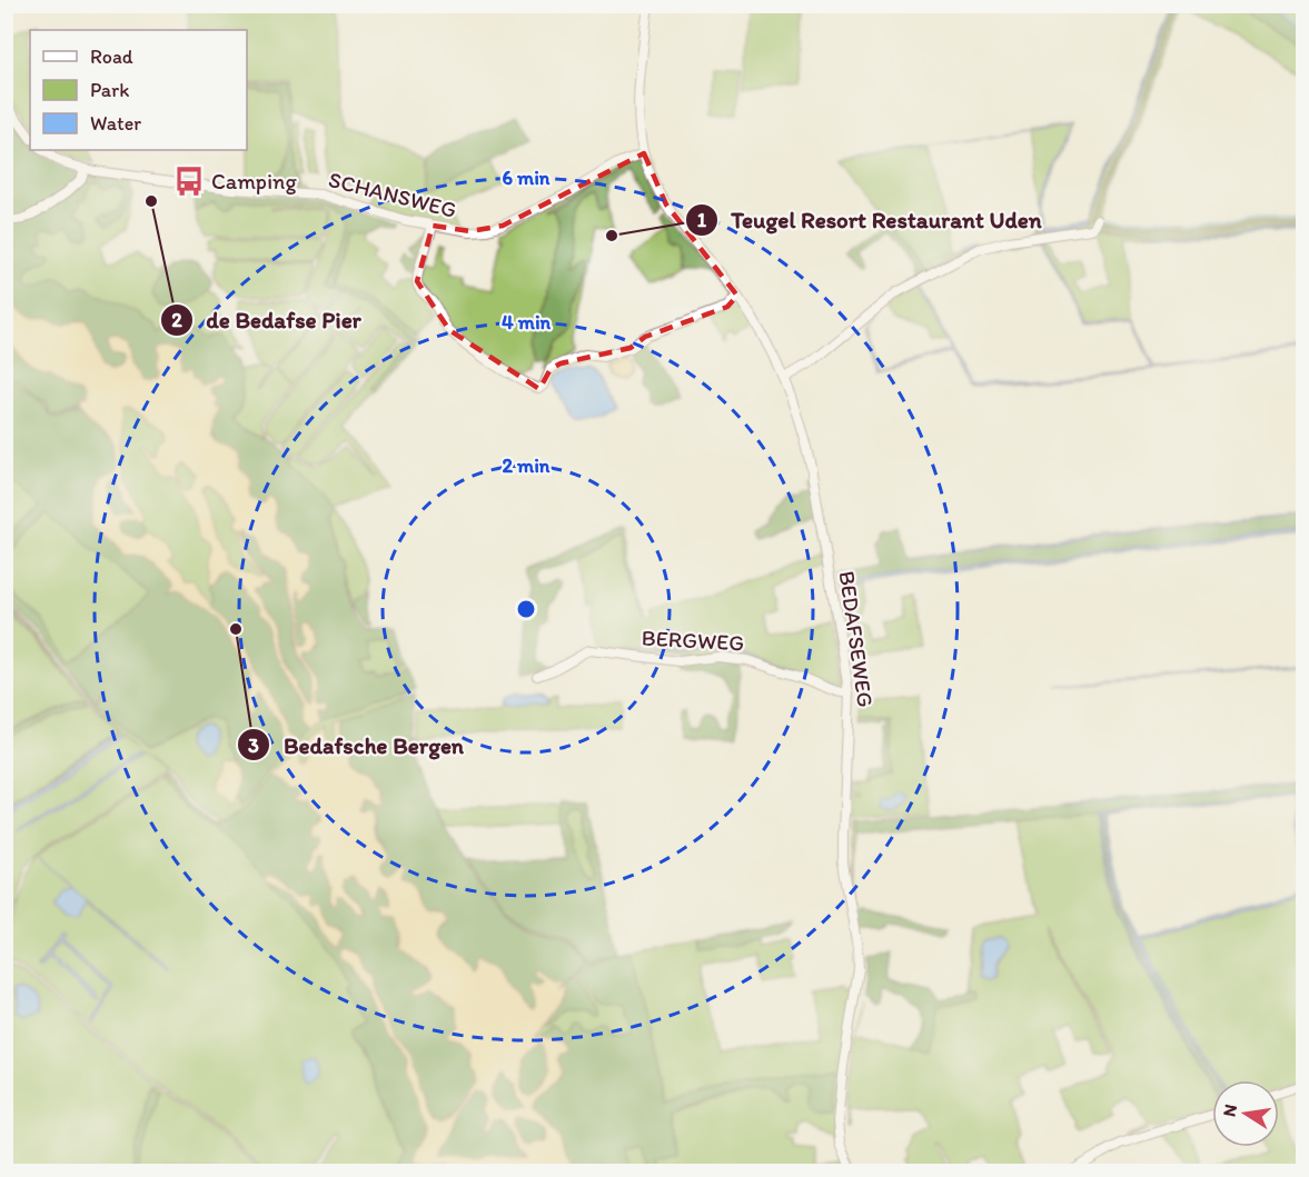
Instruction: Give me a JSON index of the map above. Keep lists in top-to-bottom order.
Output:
{
  "streets": {
    "street": ["SCHANSWEG", "BEDAFSEWEG", "BERGWEG"]
  },
  "crossings": [
    ["SCHANSWEG", "BEDAFSEWEG"],
    ["BEDAFSEWEG", "BERGWEG"]
  ],
  "places": {
    "bus stop": ["Camping"],
    "other": ["de Bedafse Pier", "Teugel Resort Restaurant Uden", "Bedafsche Bergen"]
  },
  "legend": ["Road", "Park", "Water"],
  "north": "left",
  "rings": ["6 min", "4 min", "2 min"]
}
